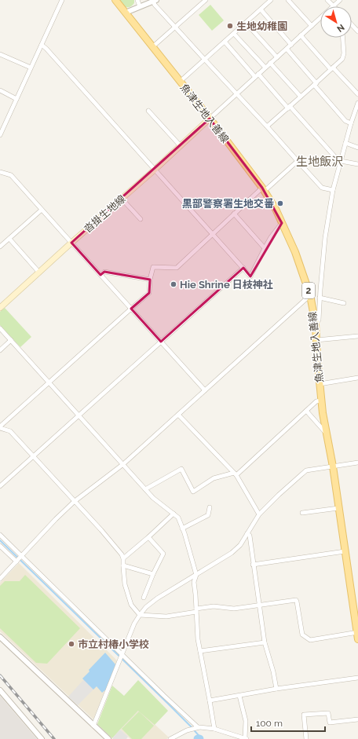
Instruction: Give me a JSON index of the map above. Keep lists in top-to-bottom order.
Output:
{
  "streets": {
    "main road": ["魚津生地入善線", "沓掛生地線", "2"]
  },
  "crossings": [
    ["魚津生地入善線", "沓掛生地線"]
  ],
  "districts": ["生地飯沢"],
  "places": [
    "生地幼稚園",
    "黒部警察署生地交番",
    "Hie Shrine 日枝神社",
    "市立村椿小学校"
  ],
  "scale_bar": "100 m",
  "north": "bottom right"
}
